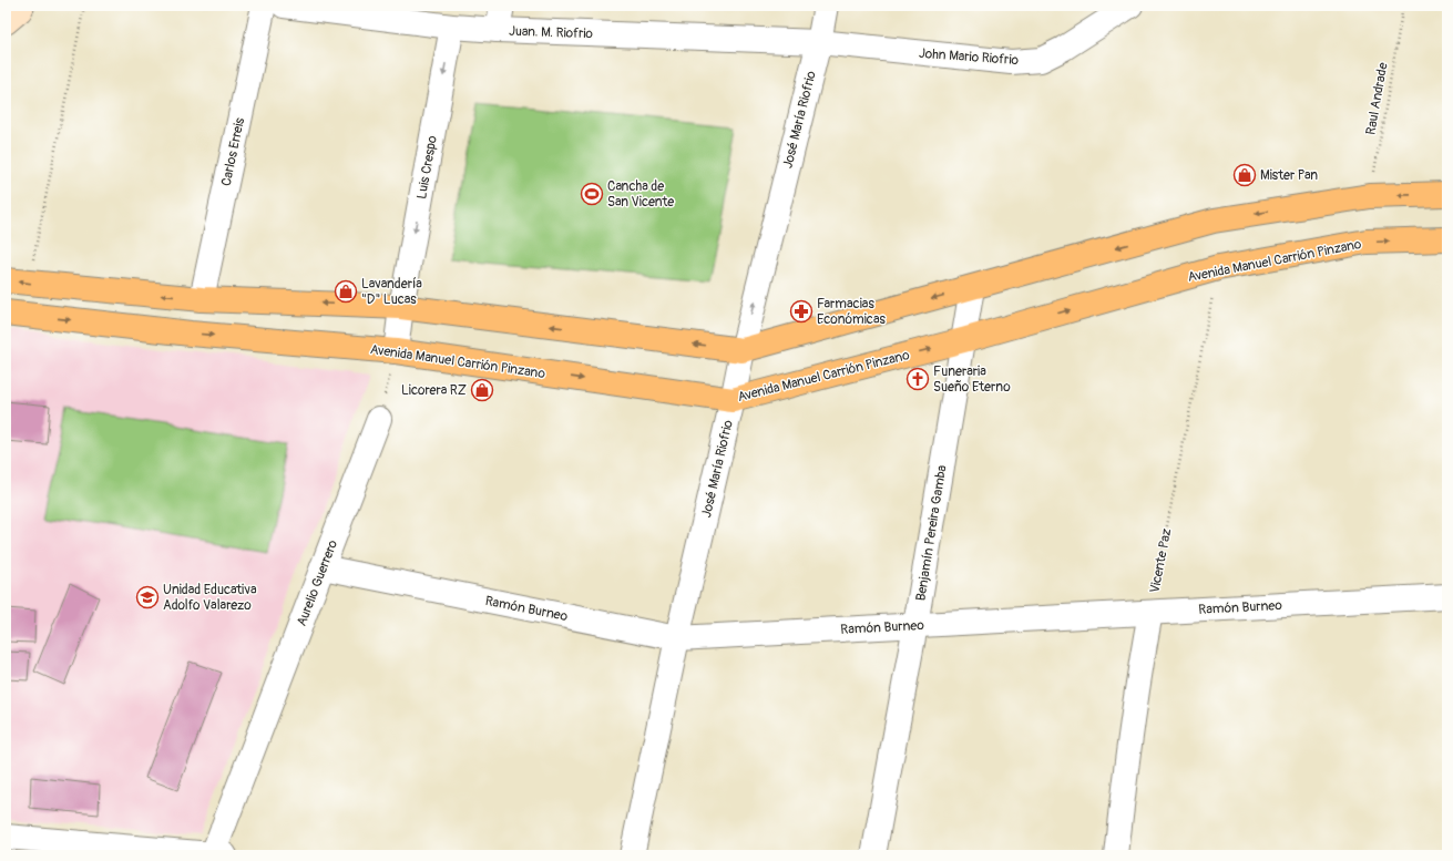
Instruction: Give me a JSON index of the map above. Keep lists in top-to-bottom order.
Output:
{
  "streets": {
    "main road": ["Avenida Manuel Carrión Pinzano"],
    "street": [
      "Juan. M. Riofrio",
      "John Mario Riofrio",
      "José María Riofrio",
      "Carlos Erreis",
      "Luis Crespo",
      "Benjamín Pereira Gamba",
      "Aurelio Guerrero",
      "Ramón Burneo"
    ],
    "path": ["Raul Andrade", "Vicente Paz"]
  },
  "crossings": [
    ["Juan. M. Riofrio", "John Mario Riofrio"],
    ["Juan. M. Riofrio", "José María Riofrio"],
    ["Juan. M. Riofrio", "Luis Crespo"],
    ["John Mario Riofrio", "José María Riofrio"],
    ["José María Riofrio", "Avenida Manuel Carrión Pinzano"],
    ["José María Riofrio", "Ramón Burneo"],
    ["Avenida Manuel Carrión Pinzano", "Benjamín Pereira Gamba"],
    ["Avenida Manuel Carrión Pinzano", "Vicente Paz"],
    ["Benjamín Pereira Gamba", "Ramón Burneo"],
    ["Vicente Paz", "Ramón Burneo"],
    ["Aurelio Guerrero", "Ramón Burneo"]
  ],
  "one_way": ["José María Riofrio", "Luis Crespo"],
  "places": {
    "shop": ["Mister Pan", "Lavandería \"D\" Lucas", "Licorera RZ"],
    "sports": ["Cancha de San Vicente"],
    "pharmacy": ["Farmacias Económicas"],
    "church": ["Funeraria Sueño Eterno"],
    "school or university": ["Unidad Educativa Adolfo Valarezo"]
  }
}
